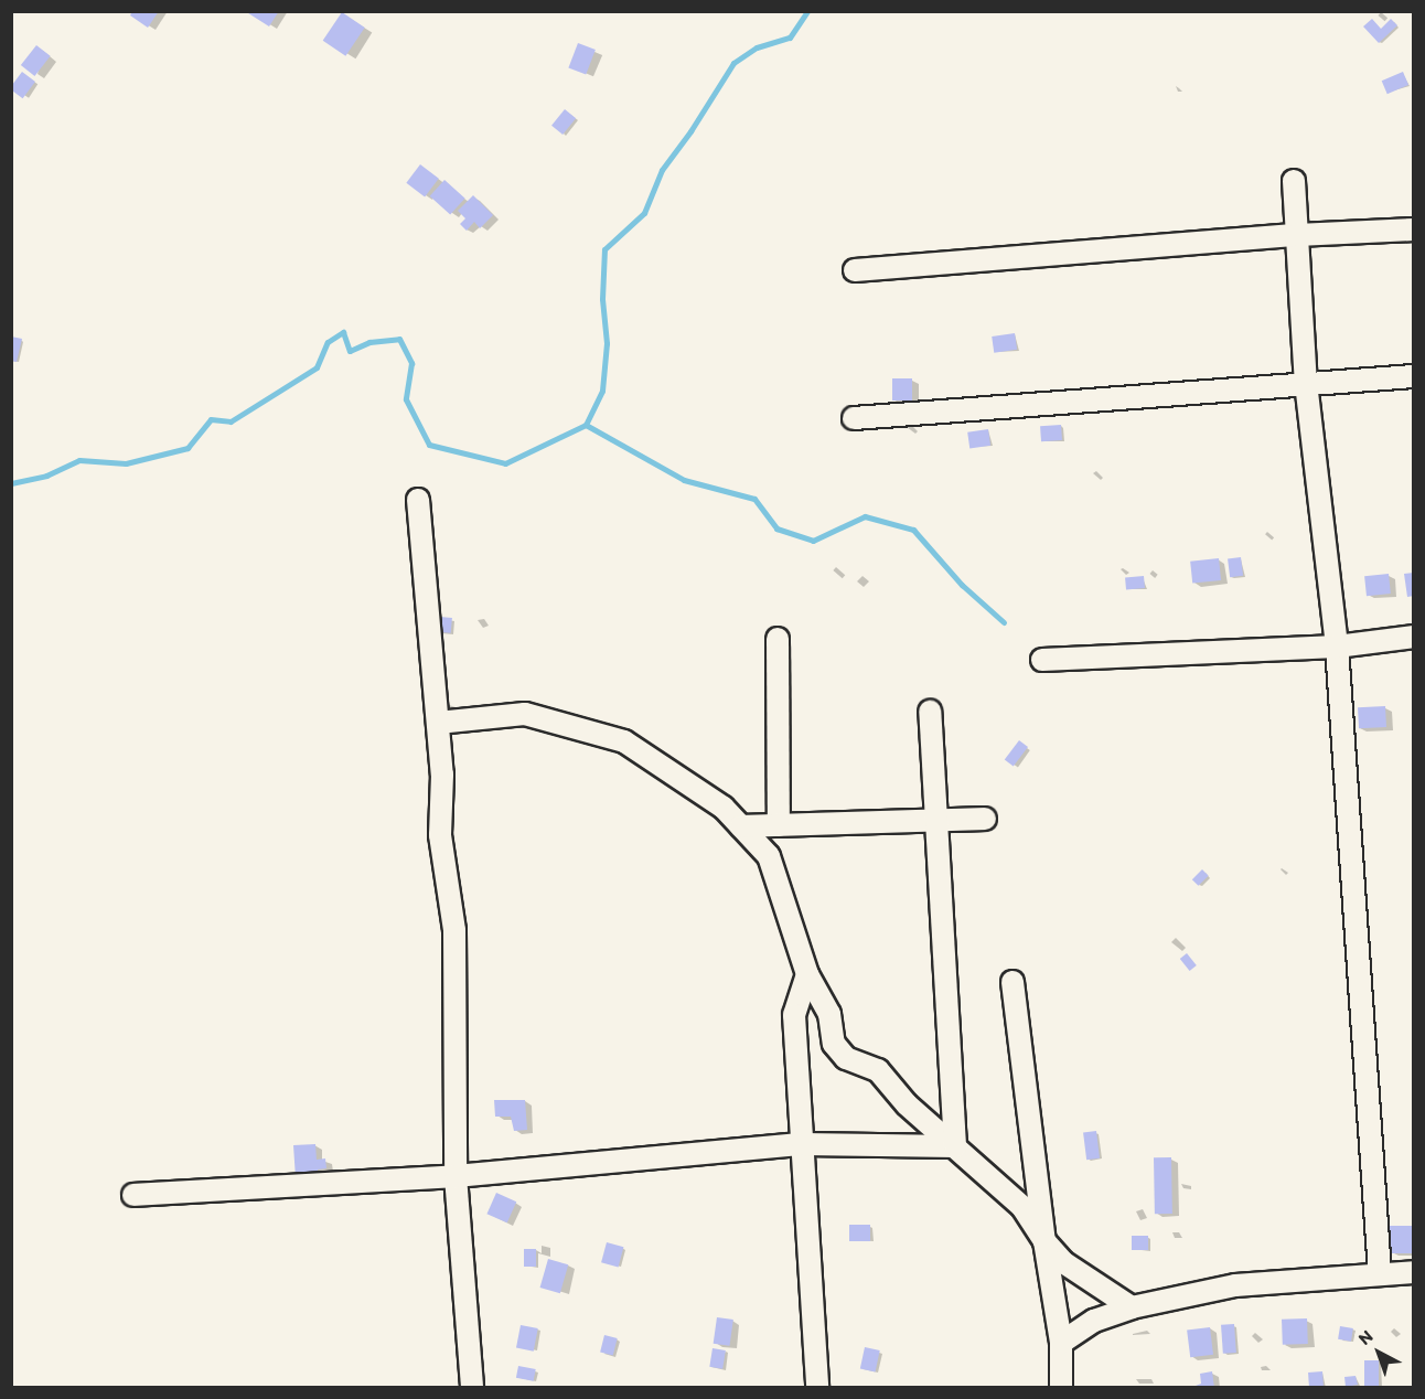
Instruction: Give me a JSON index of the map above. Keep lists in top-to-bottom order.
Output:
{
  "north": "top left"
}
